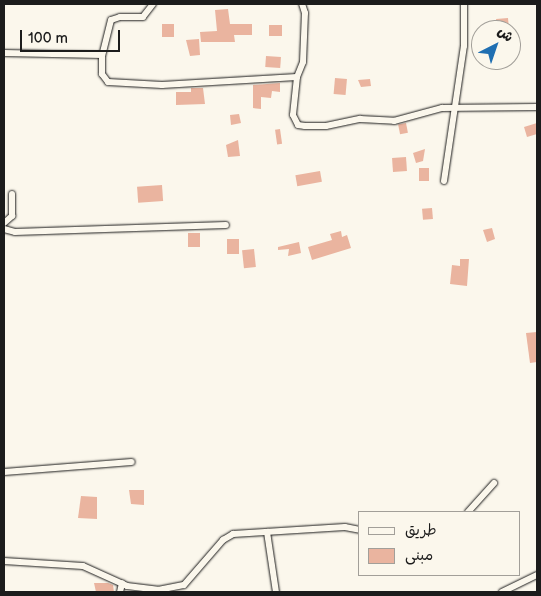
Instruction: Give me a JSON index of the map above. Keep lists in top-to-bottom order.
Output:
{
  "legend": ["طريق", "مبنى"],
  "scale_bar": "100 m",
  "north": "top right"
}
